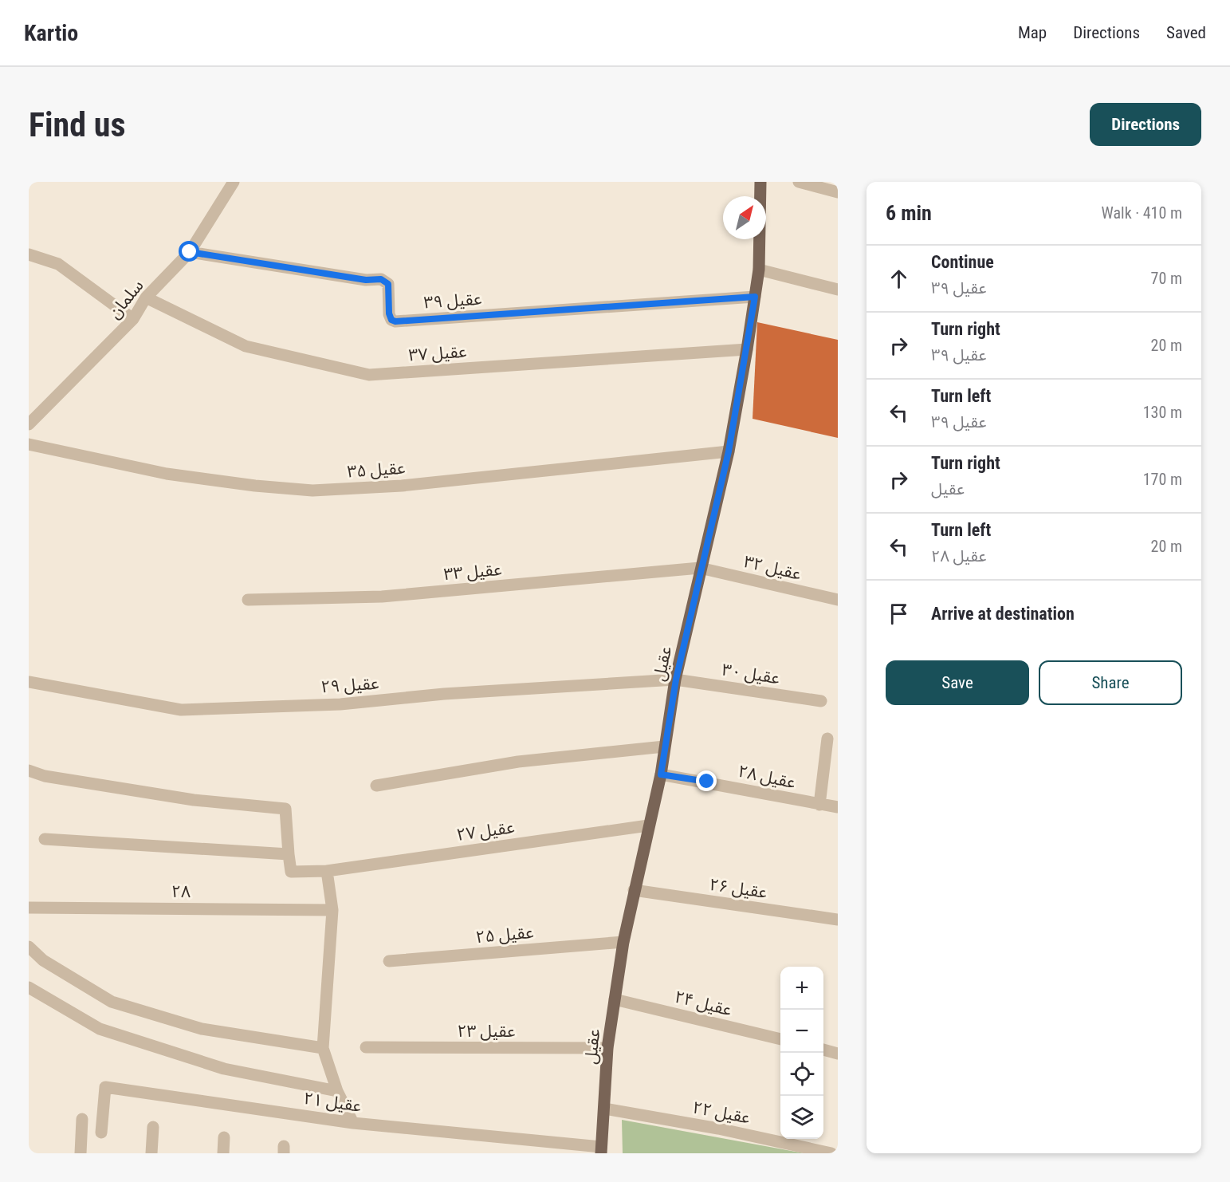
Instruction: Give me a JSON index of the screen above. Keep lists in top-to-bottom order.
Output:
{
  "streets": {
    "main road": ["عقیل"],
    "street": [
      "سلمان",
      "عقیل ۳۹",
      "عقیل ۳۷",
      "عقیل ۳۵",
      "عقیل ۳۲",
      "عقیل ۳۳",
      "عقیل ۳۰",
      "عقیل ۲۹",
      "۲۸ عقیل",
      "عقیل ۲۷",
      "عقیل ۲۶",
      "۲۸",
      "عقیل ۲۵",
      "عقیل ۲۴",
      "عقیل ۲۳",
      "عقیل ۲۱",
      "عقیل ۲۲"
    ]
  },
  "crossings": [
    ["سلمان", "عقیل ۳۹"],
    ["سلمان", "عقیل ۳۷"],
    ["عقیل ۳۹", "عقیل"],
    ["عقیل ۳۷", "عقیل"],
    ["عقیل ۳۵", "عقیل"],
    ["عقیل ۳۲", "عقیل ۳۳"],
    ["عقیل ۳۲", "عقیل"],
    ["عقیل ۳۳", "عقیل"],
    ["عقیل", "عقیل ۳۰"],
    ["عقیل", "عقیل ۲۹"],
    ["عقیل", "۲۸ عقیل"],
    ["عقیل", "عقیل ۲۷"],
    ["عقیل", "عقیل ۲۶"],
    ["عقیل", "عقیل ۲۵"],
    ["عقیل", "عقیل ۲۴"],
    ["عقیل", "عقیل ۲۳"],
    ["عقیل", "عقیل ۲۱"],
    ["عقیل", "عقیل ۲۲"],
    ["عقیل ۳۰", "عقیل ۲۹"]
  ],
  "north": "top right",
  "page": {
    "header": "Kartio",
    "nav": ["Map", "Directions", "Saved"],
    "buttons": [
      "Directions",
      ["Save", "Share"]
    ],
    "title": "Find us",
    "heading": ["6 min", "Walk · 410 m"],
    "list": [
      ["Continue", "عقیل ۳۹", "70 m"],
      ["Turn right", "عقیل ۳۹", "20 m"],
      ["Turn left", "عقیل ۳۹", "130 m"],
      ["Turn right", "عقیل", "170 m"],
      ["Turn left", "۲۸ عقیل", "20 m"],
      "Arrive at destination"
    ],
    "map_buttons": ["+", "−"]
  }
}
